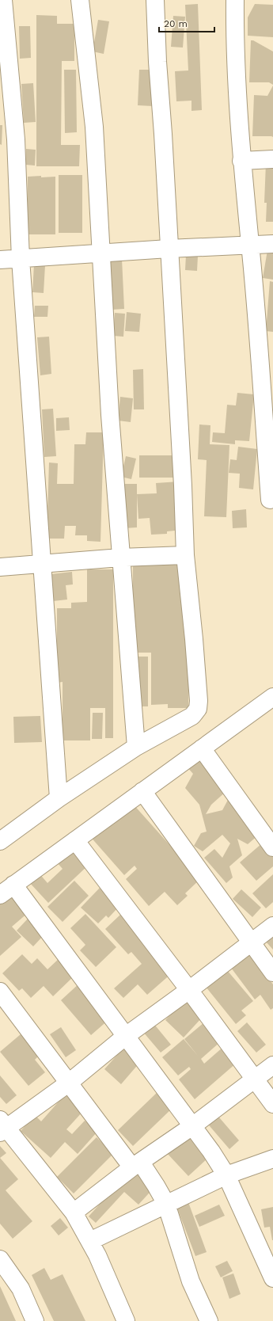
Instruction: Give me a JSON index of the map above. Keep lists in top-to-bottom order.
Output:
{
  "scale_bar": "20 m"
}
